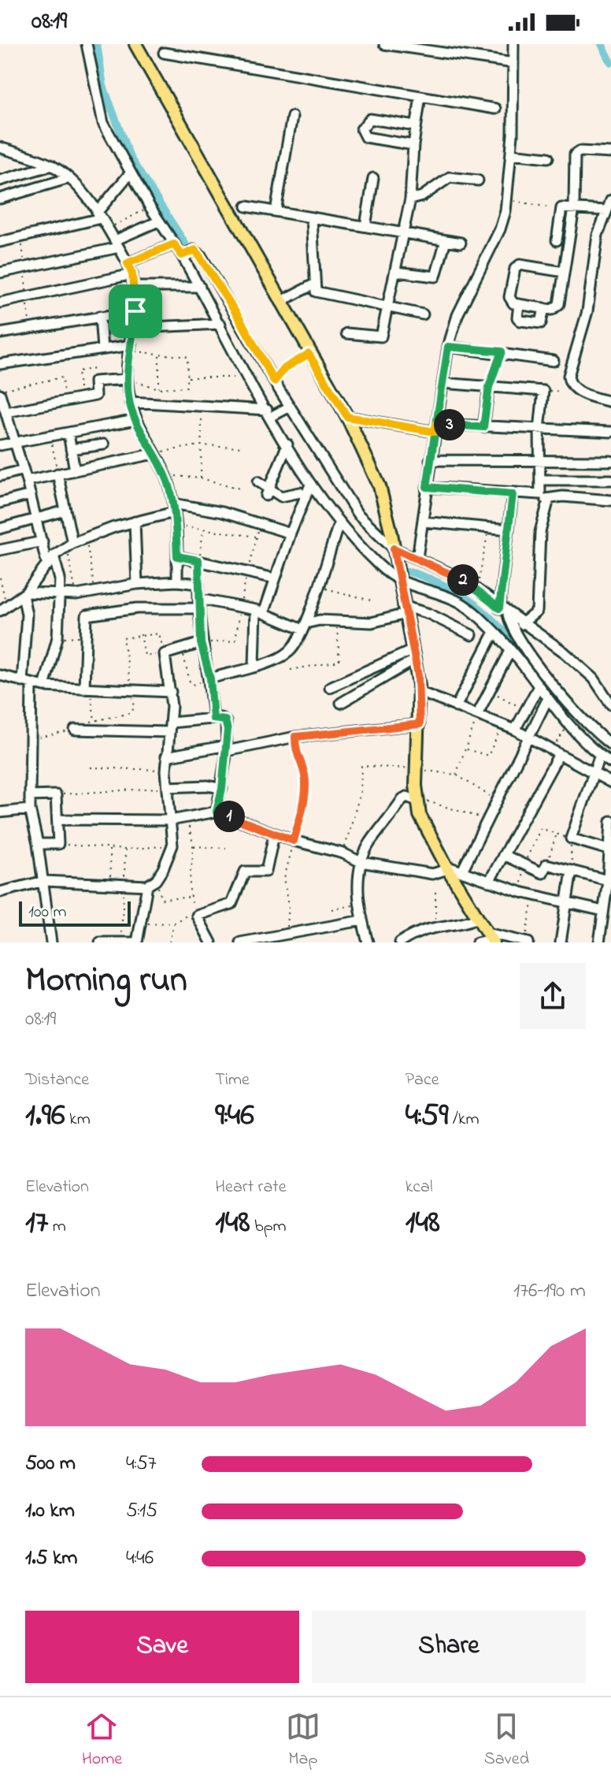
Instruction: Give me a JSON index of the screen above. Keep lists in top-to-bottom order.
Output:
{
  "scale_bar": "100 m",
  "page": {
    "status": "08:19",
    "pins": ["3", "2", "1"],
    "scale": "100 m",
    "heading": ["Morning run", "08:19"],
    "stats": [
      ["Distance", "1.96 km"],
      ["Time", "9:46"],
      ["Pace", "4:59 /km"],
      ["Elevation", "17 m"],
      ["Heart rate", "148 bpm"],
      ["kcal", "148"]
    ],
    "chart": ["Elevation", "176–190 m"],
    "list": [
      {
        "name": "500 m",
        "note": "4:57"
      },
      {
        "name": "1.0 km",
        "note": "5:15"
      },
      {
        "name": "1.5 km",
        "note": "4:46"
      }
    ],
    "buttons": ["Save", "Share"],
    "tabs": ["Home", "Map", "Saved"]
  }
}
